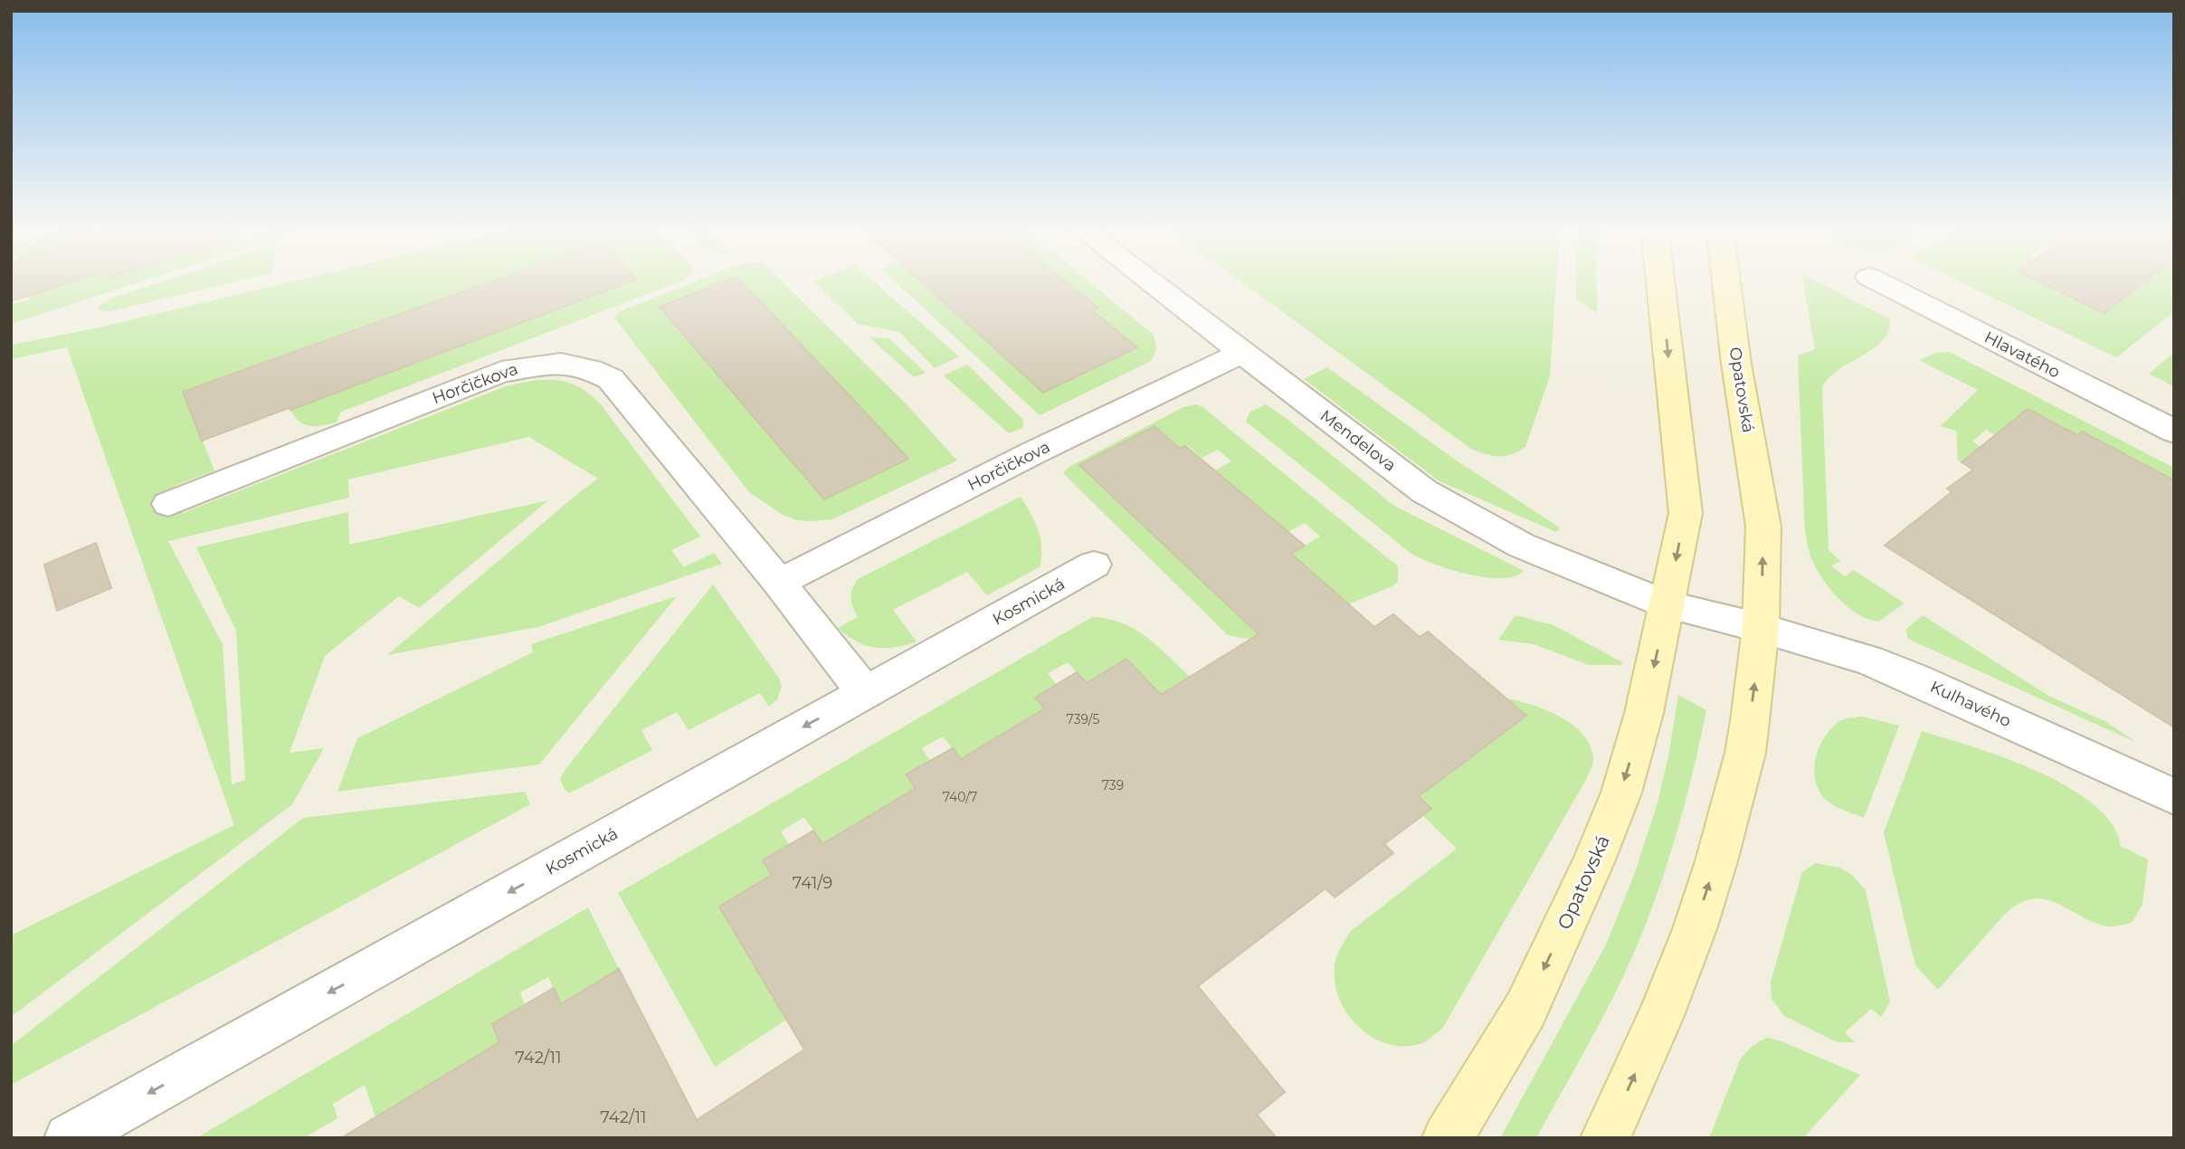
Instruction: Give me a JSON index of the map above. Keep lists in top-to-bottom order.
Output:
{
  "streets": {
    "main road": ["Opatovská"],
    "street": [
      "Hlavatého",
      "Horčičkova",
      "Mendelova",
      "Kosmická",
      "Kulhavého"
    ]
  },
  "crossings": [
    ["Horčičkova", "Mendelova"],
    ["Horčičkova", "Kosmická"],
    ["Opatovská", "Mendelova"],
    ["Opatovská", "Kulhavého"]
  ],
  "one_way": ["Kosmická"],
  "house_numbers": [
    "739/5",
    "739",
    "740/7",
    "741/9",
    "742/11",
    "742/11"
  ]
}
